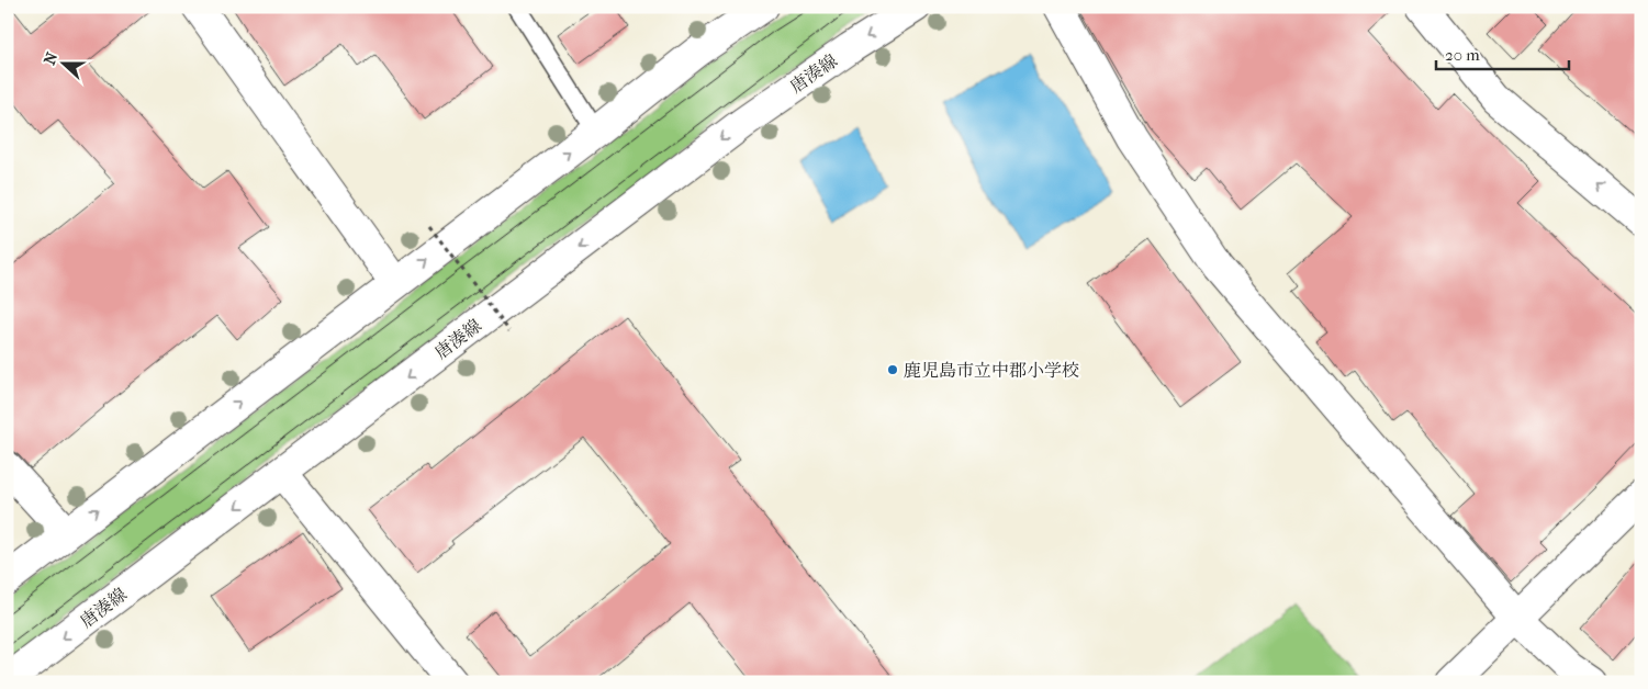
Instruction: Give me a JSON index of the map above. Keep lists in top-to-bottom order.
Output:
{
  "streets": {
    "street": ["唐湊線"]
  },
  "places": ["鹿児島市立中郡小学校"],
  "scale_bar": "20 m",
  "north": "left"
}
